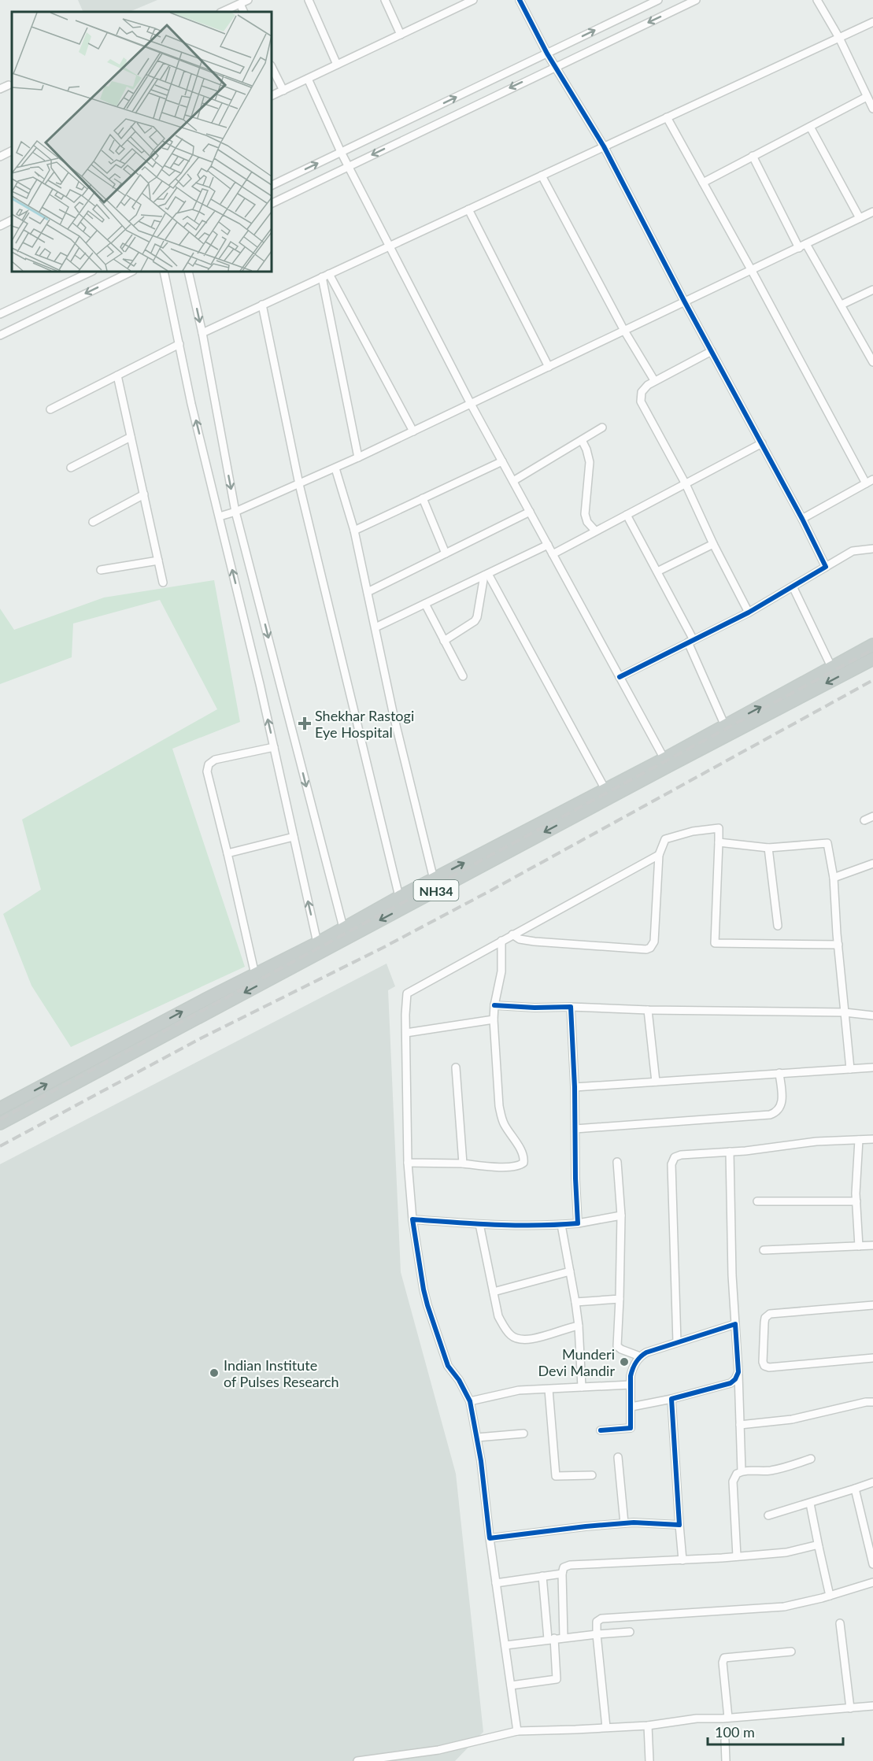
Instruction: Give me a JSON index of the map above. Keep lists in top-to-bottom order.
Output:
{
  "streets": {
    "highway": ["NH34"]
  },
  "places": {
    "health": ["Shekhar Rastogi Eye Hospital"],
    "other": ["Munderi Devi Mandir", "Indian Institute of Pulses Research"]
  },
  "scale_bar": "100 m"
}
